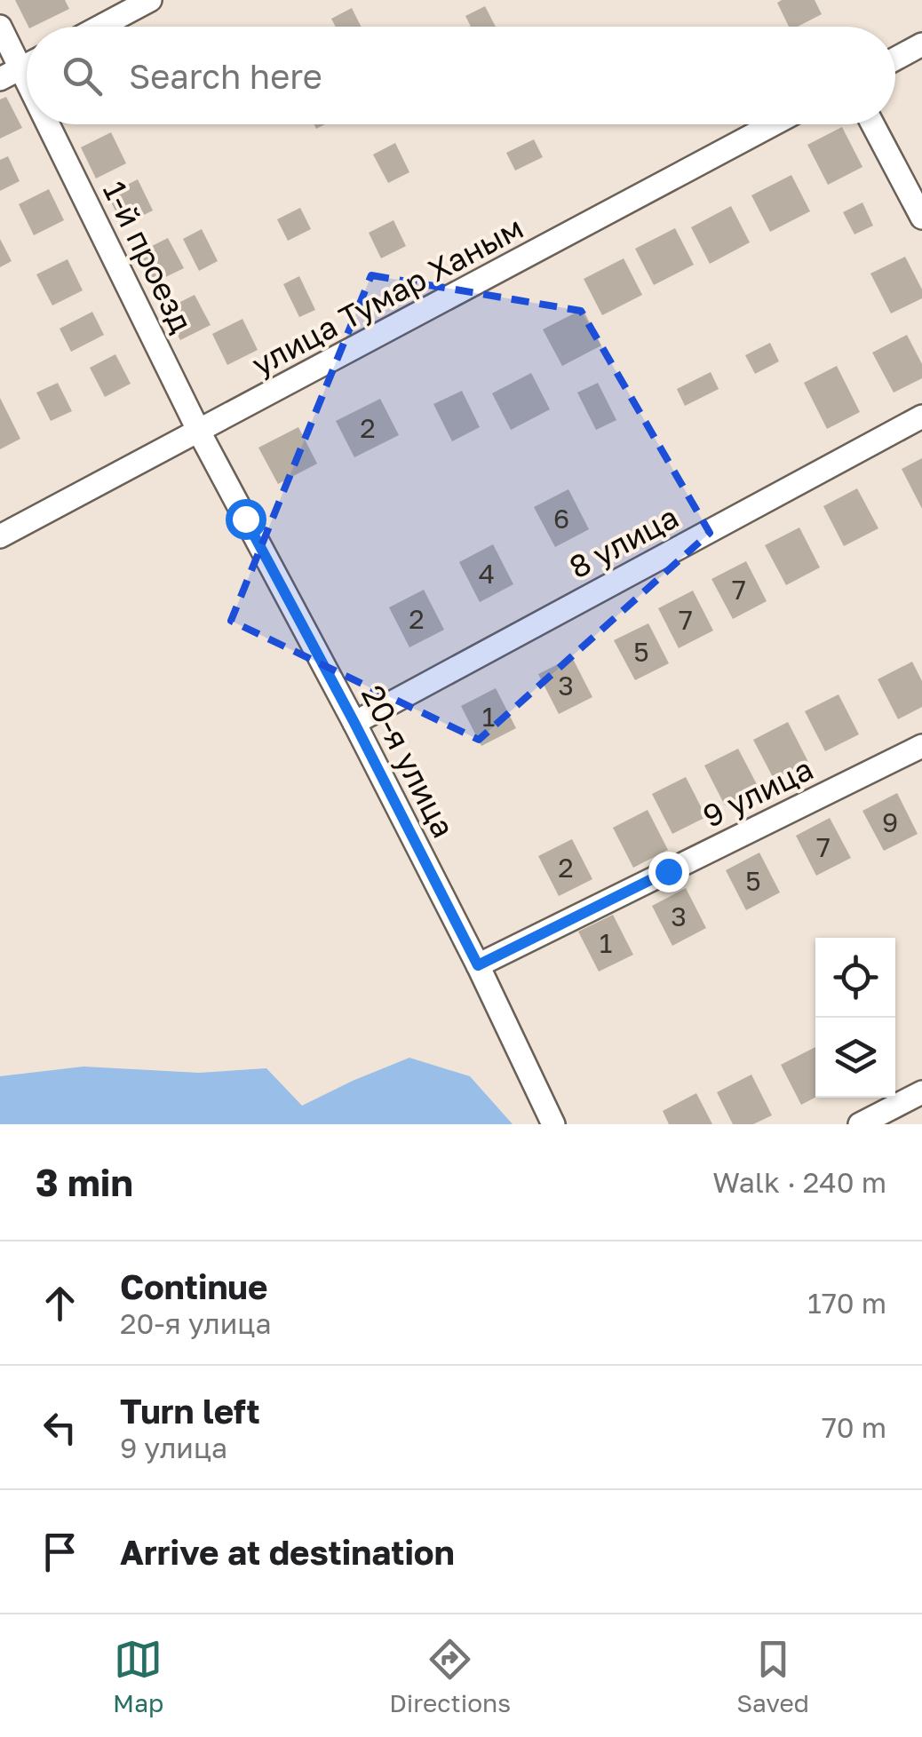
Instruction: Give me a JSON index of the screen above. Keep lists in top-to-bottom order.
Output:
{
  "streets": {
    "street": [
      "1-й проезд",
      "улица Тумар Ханым",
      "8 улица",
      "20-я улица",
      "9 улица"
    ]
  },
  "crossings": [
    ["1-й проезд", "улица Тумар Ханым"],
    ["1-й проезд", "20-я улица"],
    ["улица Тумар Ханым", "20-я улица"],
    ["8 улица", "20-я улица"],
    ["20-я улица", "9 улица"]
  ],
  "house_numbers": [
    "2",
    "6",
    "4",
    "7",
    "2",
    "7",
    "5",
    "3",
    "1",
    "9",
    "7",
    "2",
    "5",
    "3",
    "1"
  ],
  "page": {
    "search": "Search here",
    "heading": ["3 min", "Walk · 240 m"],
    "list": [
      ["Continue", "20-я улица", "170 m"],
      ["Turn left", "9 улица", "70 m"],
      "Arrive at destination"
    ],
    "nav": ["Map", "Directions", "Saved"]
  }
}
